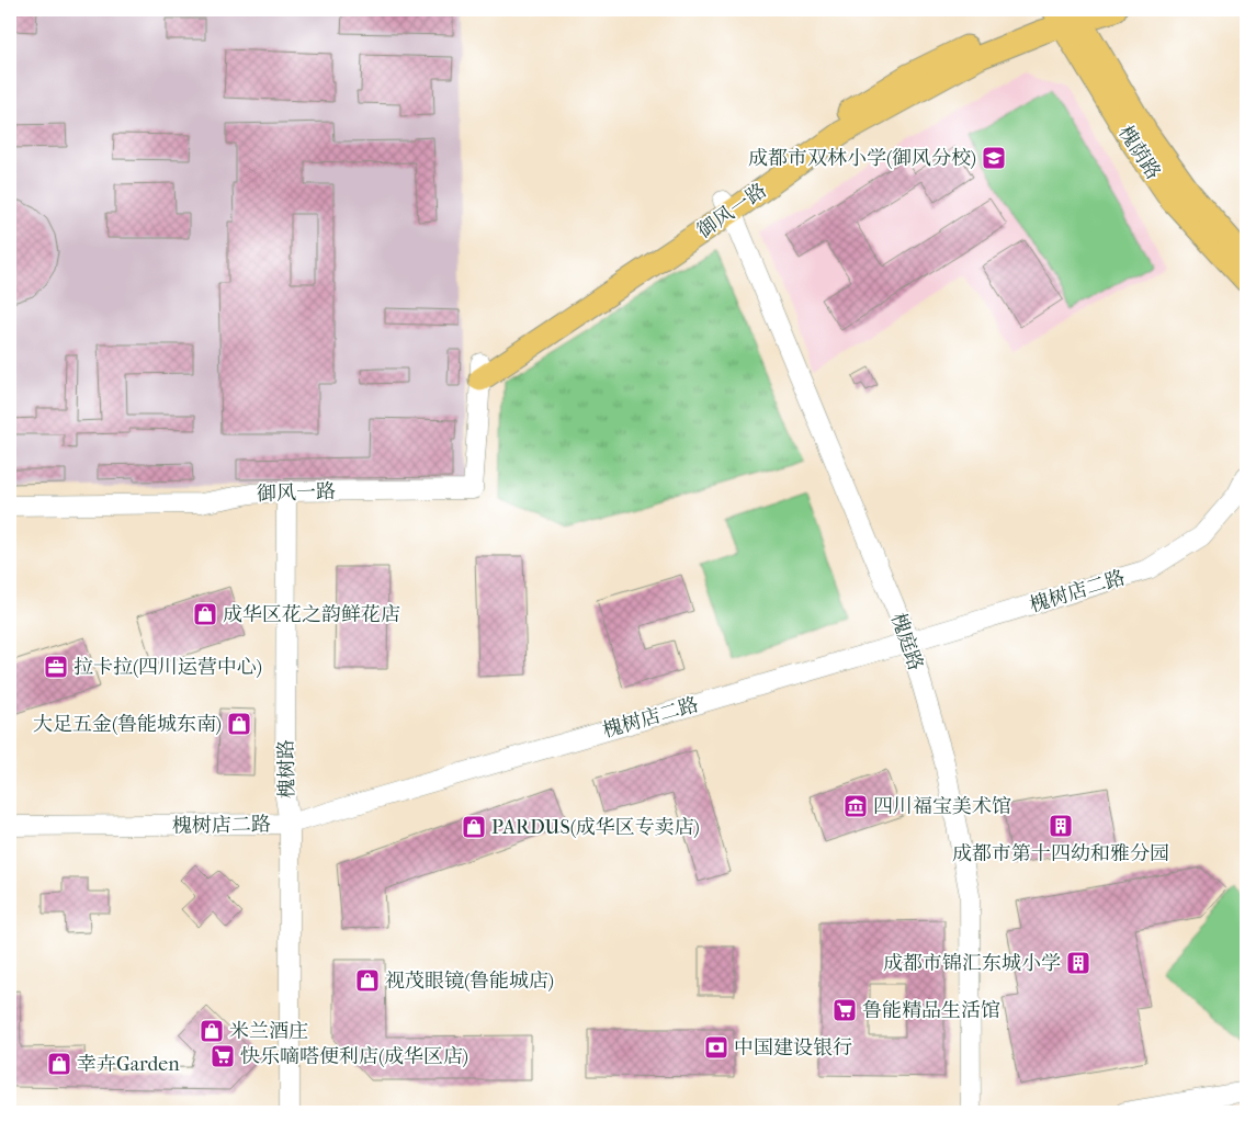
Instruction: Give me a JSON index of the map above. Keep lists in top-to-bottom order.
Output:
{
  "streets": {
    "main road": ["槐荫路", "御风一路"],
    "street": ["槐树店二路", "槐庭路", "槐树路"]
  },
  "crossings": [
    ["槐荫路", "御风一路"],
    ["御风一路", "槐庭路"],
    ["御风一路", "槐树路"],
    ["槐树店二路", "槐庭路"],
    ["槐树店二路", "槐树路"]
  ],
  "places": {
    "school or university": ["成都市双林小学(御风分校)"],
    "shop": [
      "成华区花之韵鲜花店",
      "大足五金(鲁能城东南)",
      "PARDUS(成华区专卖店)",
      "视茂眼镜(鲁能城店)",
      "米兰酒庄",
      "幸卉Garden"
    ],
    "office": ["拉卡拉(四川运营中心)"],
    "museum": ["四川福宝美术馆"],
    "building": ["成都市第十四幼和雅分园", "成都市锦汇东城小学"],
    "supermarket": ["鲁能精品生活馆", "快乐嘀嗒便利店(成华区店)"],
    "bank": ["中国建设银行"]
  }
}
